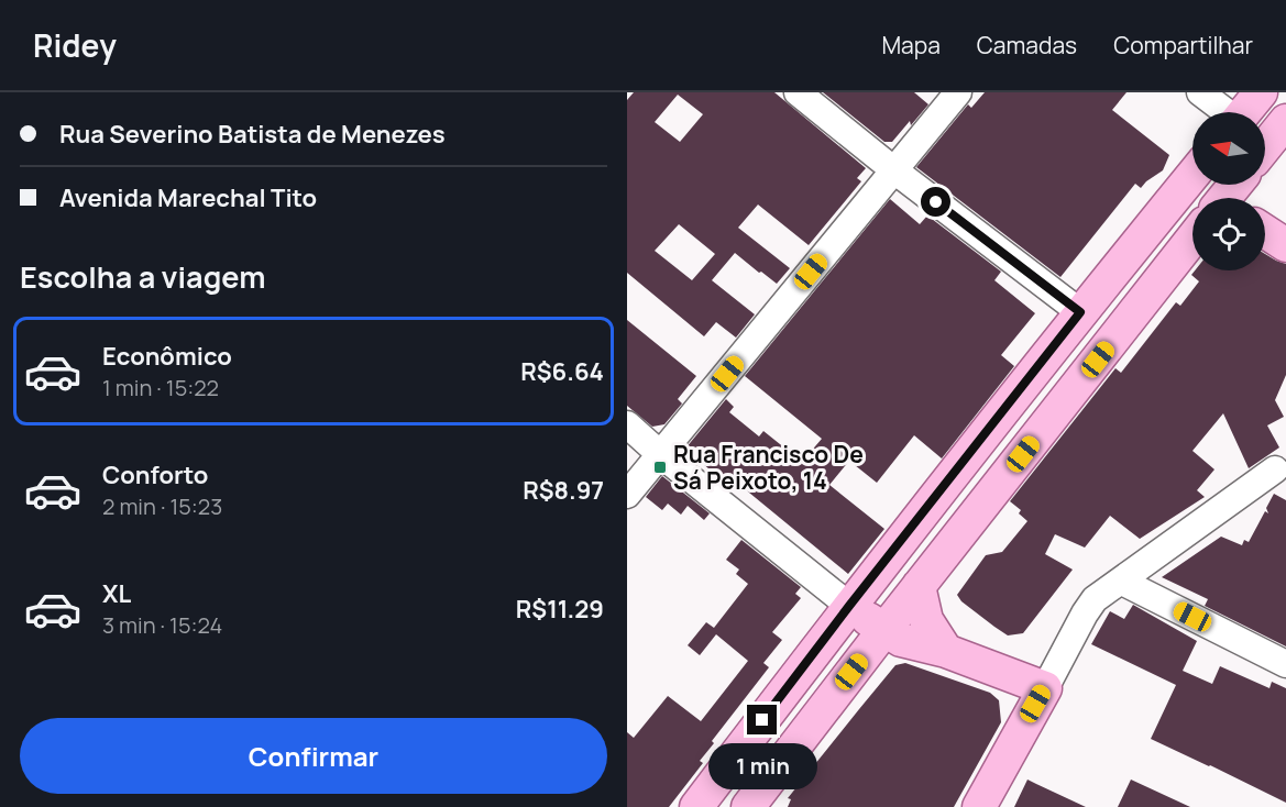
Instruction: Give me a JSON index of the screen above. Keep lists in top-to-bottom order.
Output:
{
  "places": {
    "transit": ["Rua Francisco De Sá Peixoto, 14"]
  },
  "north": "left",
  "page": {
    "header": "Ridey",
    "nav": ["Mapa", "Camadas", "Compartilhar"],
    "banner": ["Rua Severino Batista de Menezes", "Avenida Marechal Tito"],
    "heading": "Escolha a viagem",
    "list": [
      {
        "name": "Econômico",
        "note": "1 min · 15:22",
        "value": "R$6.64"
      },
      {
        "name": "Conforto",
        "note": "2 min · 15:23",
        "value": "R$8.97"
      },
      {
        "name": "XL",
        "note": "3 min · 15:24",
        "value": "R$11.29"
      }
    ],
    "buttons": "Confirmar",
    "bubble": "1 min"
  }
}
